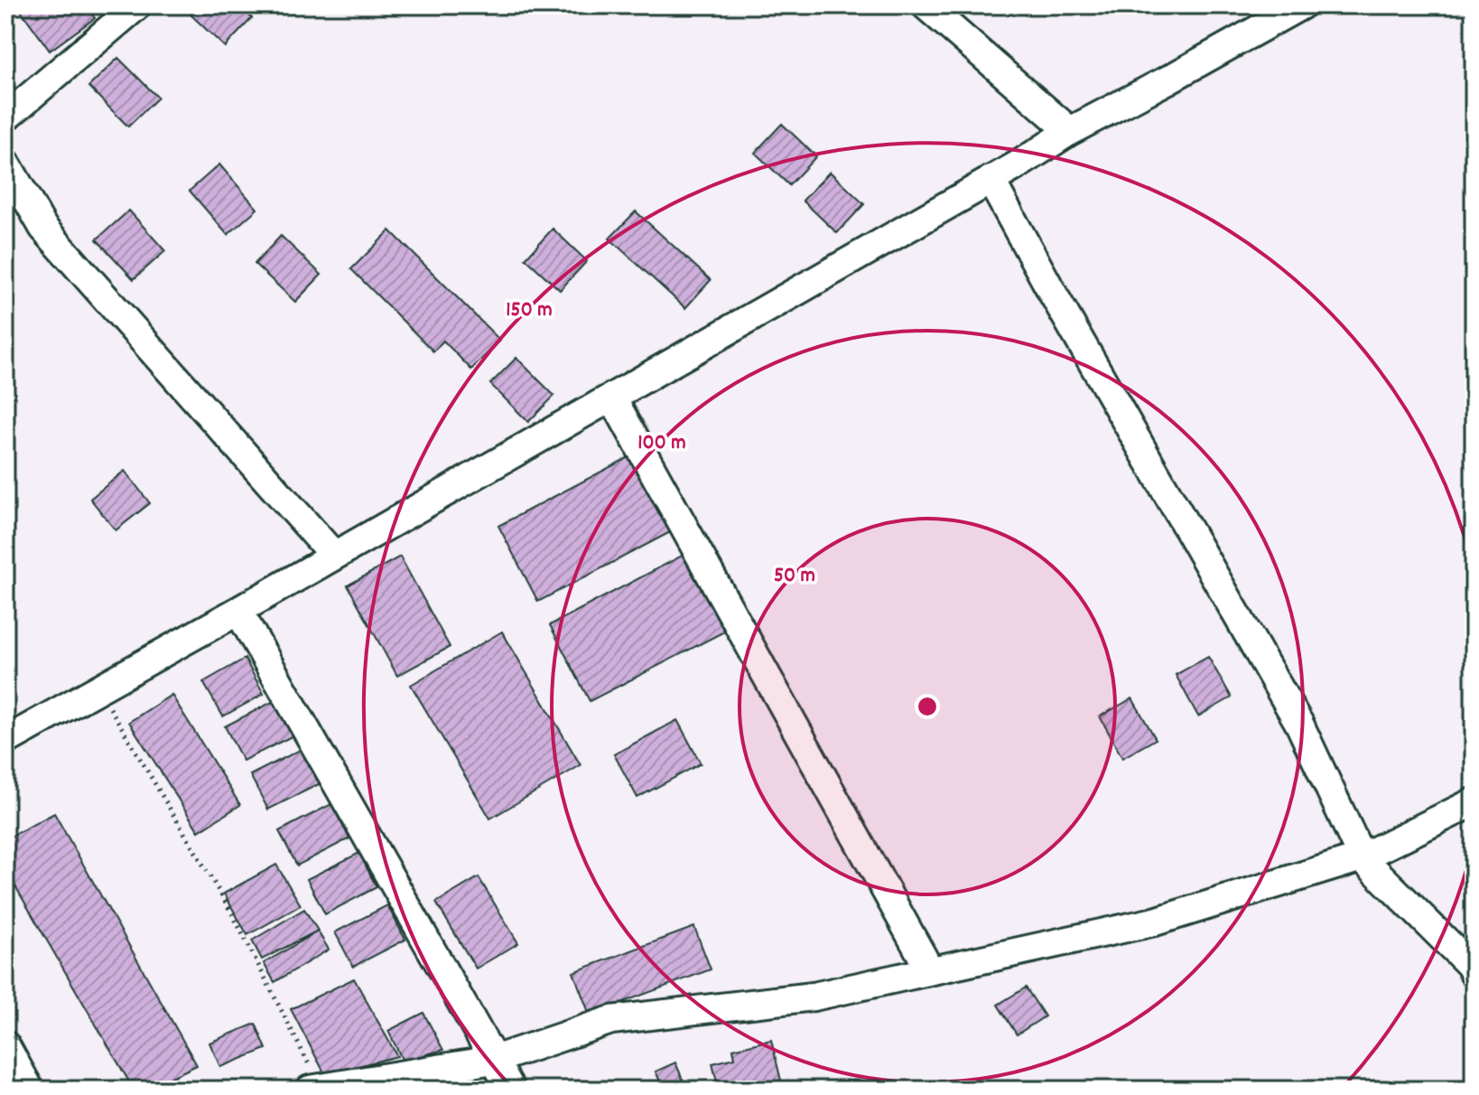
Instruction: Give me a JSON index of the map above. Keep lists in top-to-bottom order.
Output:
{
  "rings": ["150 m", "100 m", "50 m"]
}
